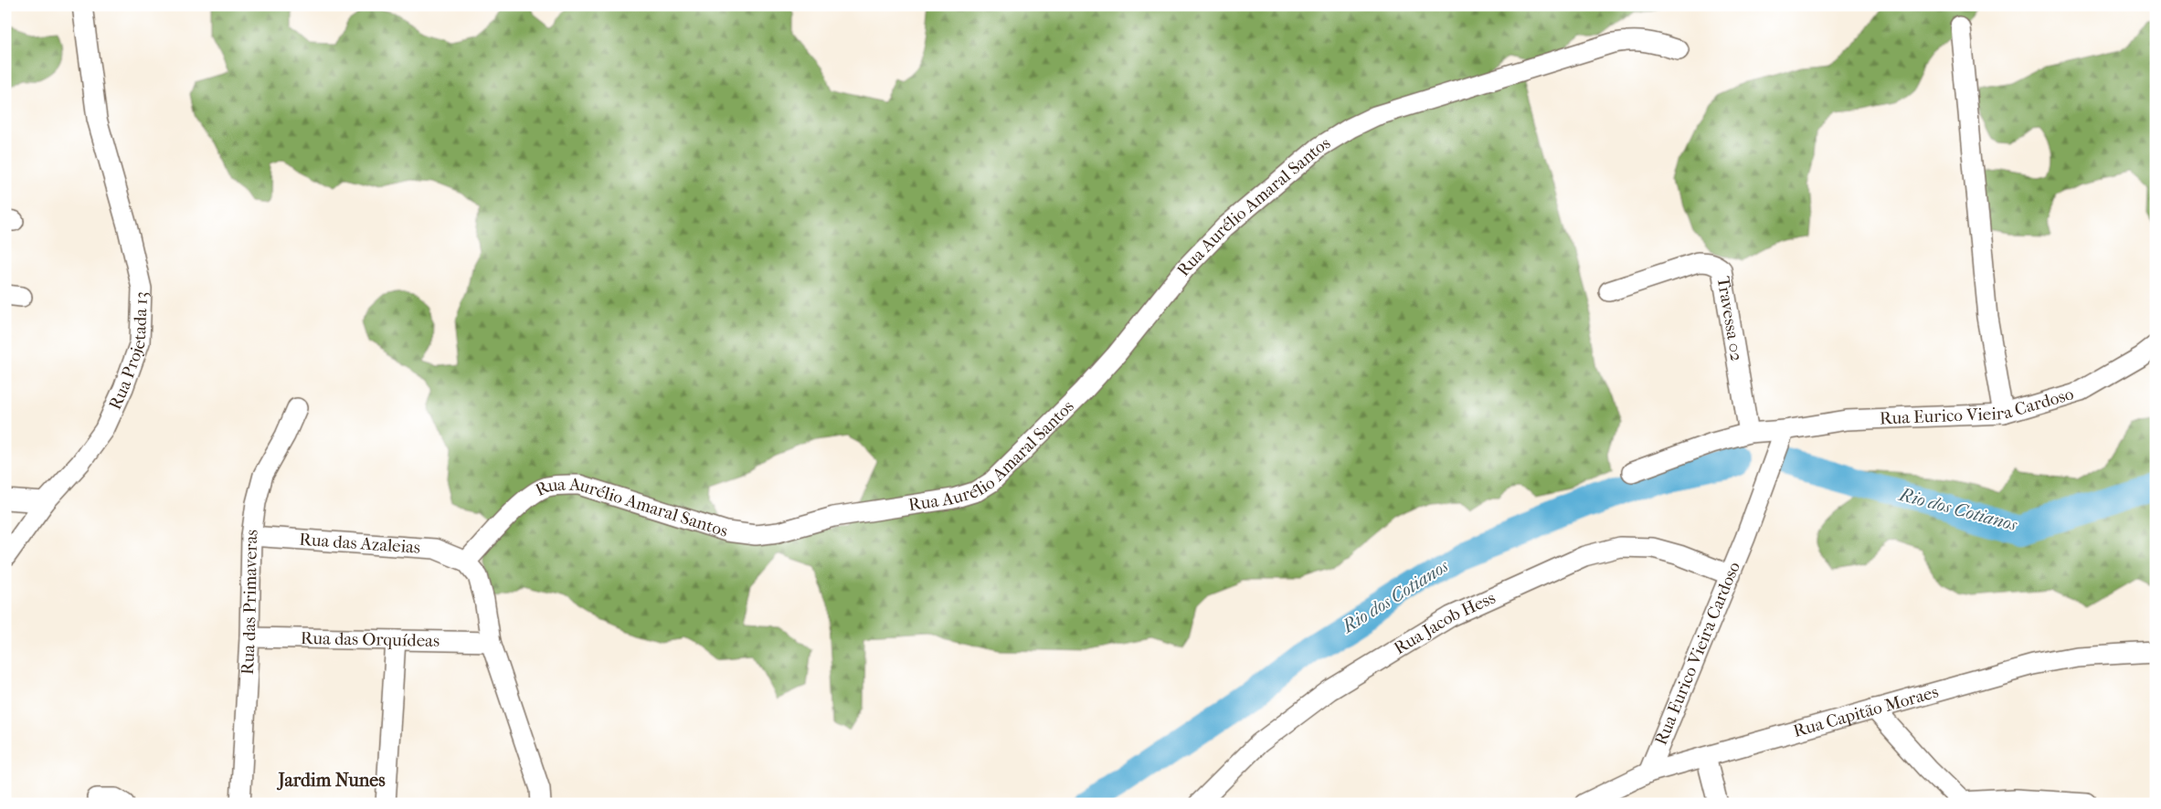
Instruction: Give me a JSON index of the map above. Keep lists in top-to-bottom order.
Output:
{
  "streets": {
    "street": [
      "Rua Aurélio Amaral Santos",
      "Travessa 02",
      "Rua Projetada 13",
      "Rua Eurico Vieira Cardoso",
      "Rua das Azaleias",
      "Rua das Primaveras",
      "Rua Jacob Hess",
      "Rua das Orquídeas",
      "Rua Capitão Moraes"
    ]
  },
  "crossings": [
    ["Rua Aurélio Amaral Santos", "Rua das Azaleias"],
    ["Travessa 02", "Rua Eurico Vieira Cardoso"],
    ["Rua Eurico Vieira Cardoso", "Rua Jacob Hess"],
    ["Rua Eurico Vieira Cardoso", "Rua Capitão Moraes"],
    ["Rua das Azaleias", "Rua das Primaveras"],
    ["Rua das Primaveras", "Rua das Orquídeas"]
  ],
  "districts": ["Jardim Nunes"],
  "water": ["Rio dos Cotianos"]
}
